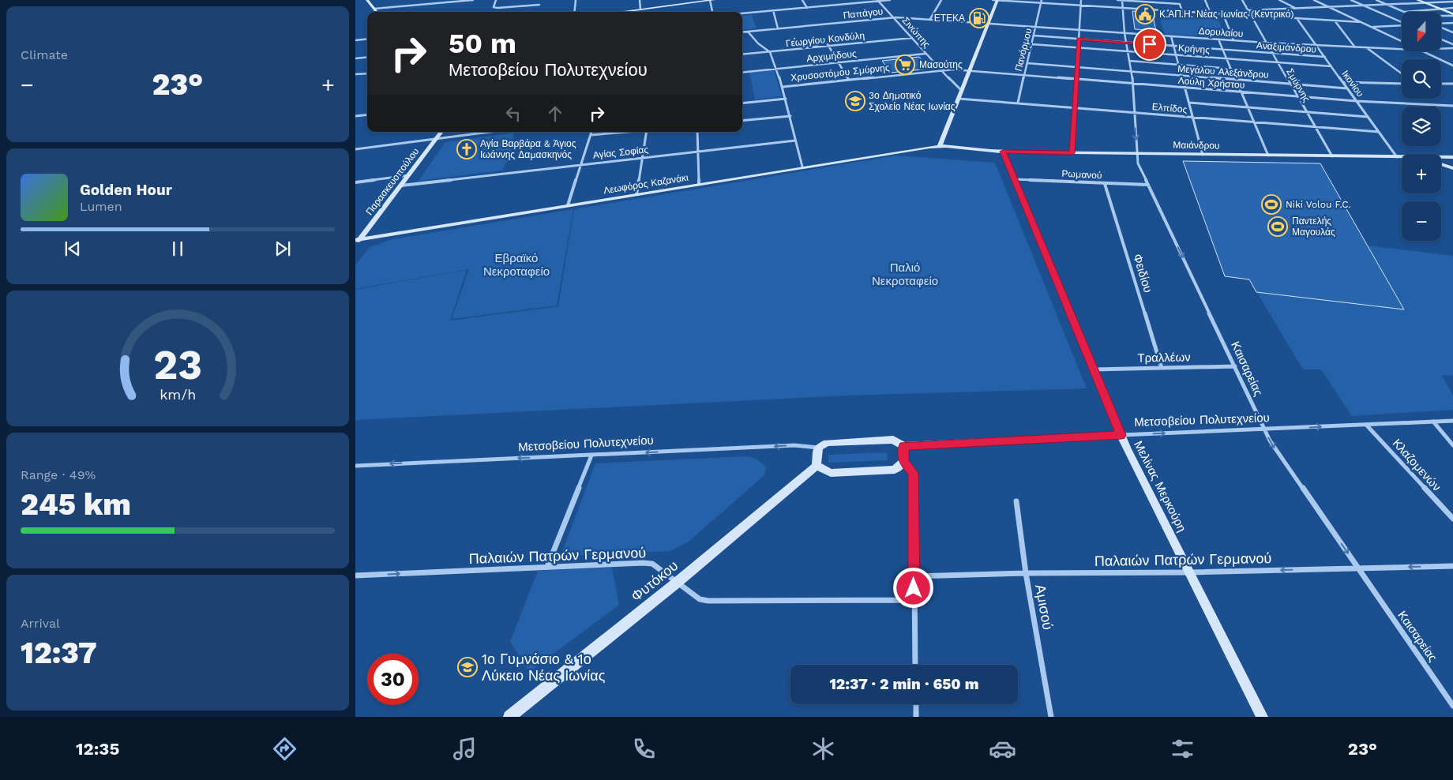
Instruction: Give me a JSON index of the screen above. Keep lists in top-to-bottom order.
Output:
{
  "streets": {
    "street": [
      "Παπάγου",
      "Σινώπης",
      "Δορυλαίου",
      "Γεωργίου Κονδύλη",
      "Αναξιμάνδρου",
      "Κρήνης",
      "Πανόρμου",
      "Αρχιμήδους",
      "Μεγάλου Αλεξάνδρου",
      "Χρυσοστόμου Σμύρνης",
      "Λούλη Χρήστου",
      "Ικονίου",
      "Σμύρνης",
      "Ελπίδος",
      "Μαιάνδρου",
      "Αγίας Σοφίας",
      "Ρωμανού",
      "Παρασκευοπούλου",
      "Λεωφόρος Καζανάκι",
      "Φειδίου",
      "Τραλλέων",
      "Καισαρείας",
      "Μετσοβείου Πολυτεχνείου",
      "Κλαζομενών",
      "Μελίνας Μερκούρη",
      "Παλαιών Πατρών Γερμανού",
      "Φυτόκου",
      "Αμισού"
    ]
  },
  "crossings": [
    ["Παπάγου", "Σινώπης"],
    ["Παπάγου", "Δορυλαίου"],
    ["Σινώπης", "Γεωργίου Κονδύλη"],
    ["Σινώπης", "Αρχιμήδους"],
    ["Σινώπης", "Χρυσοστόμου Σμύρνης"],
    ["Δορυλαίου", "Πανόρμου"],
    ["Δορυλαίου", "Ικονίου"],
    ["Δορυλαίου", "Σμύρνης"],
    ["Δορυλαίου", "Καισαρείας"],
    ["Αναξιμάνδρου", "Πανόρμου"],
    ["Αναξιμάνδρου", "Ικονίου"],
    ["Αναξιμάνδρου", "Σμύρνης"],
    ["Αναξιμάνδρου", "Καισαρείας"],
    ["Κρήνης", "Πανόρμου"],
    ["Κρήνης", "Ικονίου"],
    ["Κρήνης", "Σμύρνης"],
    ["Κρήνης", "Καισαρείας"],
    ["Πανόρμου", "Μεγάλου Αλεξάνδρου"],
    ["Πανόρμου", "Λούλη Χρήστου"],
    ["Πανόρμου", "Ελπίδος"],
    ["Μεγάλου Αλεξάνδρου", "Ικονίου"],
    ["Μεγάλου Αλεξάνδρου", "Σμύρνης"],
    ["Μεγάλου Αλεξάνδρου", "Καισαρείας"],
    ["Χρυσοστόμου Σμύρνης", "Λούλη Χρήστου"],
    ["Λούλη Χρήστου", "Ικονίου"],
    ["Λούλη Χρήστου", "Σμύρνης"],
    ["Λούλη Χρήστου", "Καισαρείας"],
    ["Ικονίου", "Ελπίδος"],
    ["Ικονίου", "Μαιάνδρου"],
    ["Σμύρνης", "Ελπίδος"],
    ["Σμύρνης", "Μαιάνδρου"],
    ["Ελπίδος", "Καισαρείας"],
    ["Μαιάνδρου", "Λεωφόρος Καζανάκι"],
    ["Μαιάνδρου", "Καισαρείας"],
    ["Μαιάνδρου", "Μελίνας Μερκούρη"],
    ["Αγίας Σοφίας", "Παρασκευοπούλου"],
    ["Ρωμανού", "Φειδίου"],
    ["Ρωμανού", "Καισαρείας"],
    ["Ρωμανού", "Μελίνας Μερκούρη"],
    ["Παρασκευοπούλου", "Λεωφόρος Καζανάκι"],
    ["Φειδίου", "Τραλλέων"],
    ["Τραλλέων", "Καισαρείας"],
    ["Τραλλέων", "Μελίνας Μερκούρη"],
    ["Καισαρείας", "Μετσοβείου Πολυτεχνείου"],
    ["Καισαρείας", "Παλαιών Πατρών Γερμανού"],
    ["Μετσοβείου Πολυτεχνείου", "Κλαζομενών"],
    ["Μετσοβείου Πολυτεχνείου", "Μελίνας Μερκούρη"],
    ["Μελίνας Μερκούρη", "Παλαιών Πατρών Γερμανού"],
    ["Παλαιών Πατρών Γερμανού", "Φυτόκου"],
    ["Παλαιών Πατρών Γερμανού", "Αμισού"]
  ],
  "one_way": ["Καισαρείας"],
  "parks": ["Εβραϊκό Νεκροταφείο", "Παλιό Νεκροταφείο"],
  "places": {
    "public building": ["Κ.ΑΠ.Η. Νέας Ιωνίας (Κεντρικό)"],
    "fuel station": ["ΕΤΕΚΑ"],
    "supermarket": ["Μασούτης"],
    "school or university": ["3ο Δημοτικό Σχολείο Νέας Ιωνίας", "1ο Γυμνάσιο & 1ο Λύκειο Νέας Ιωνίας"],
    "church": ["Αγία Βαρβάρα & Άγιος Ιωάννης Δαμασκηνός"],
    "sports": ["Niki Volou F.C.", "Παντελής Μαγουλάς"]
  },
  "north": "bottom",
  "page": {
    "tile": [
      "Climate",
      ["Range · 49%", "245 km"],
      ["Arrival", "12:37"]
    ],
    "map_buttons": ["+", "−"],
    "turn": ["50 m", "Μετσοβείου Πολυτεχνείου"],
    "heat": ["−", "23°", "+"],
    "song": ["Golden Hour", "Lumen"],
    "limit": "30",
    "trip": "12:37 · 2 min · 650 m",
    "tabs": ["12:35", "23°"],
    "gauge": ["23", "km/h"]
  }
}
